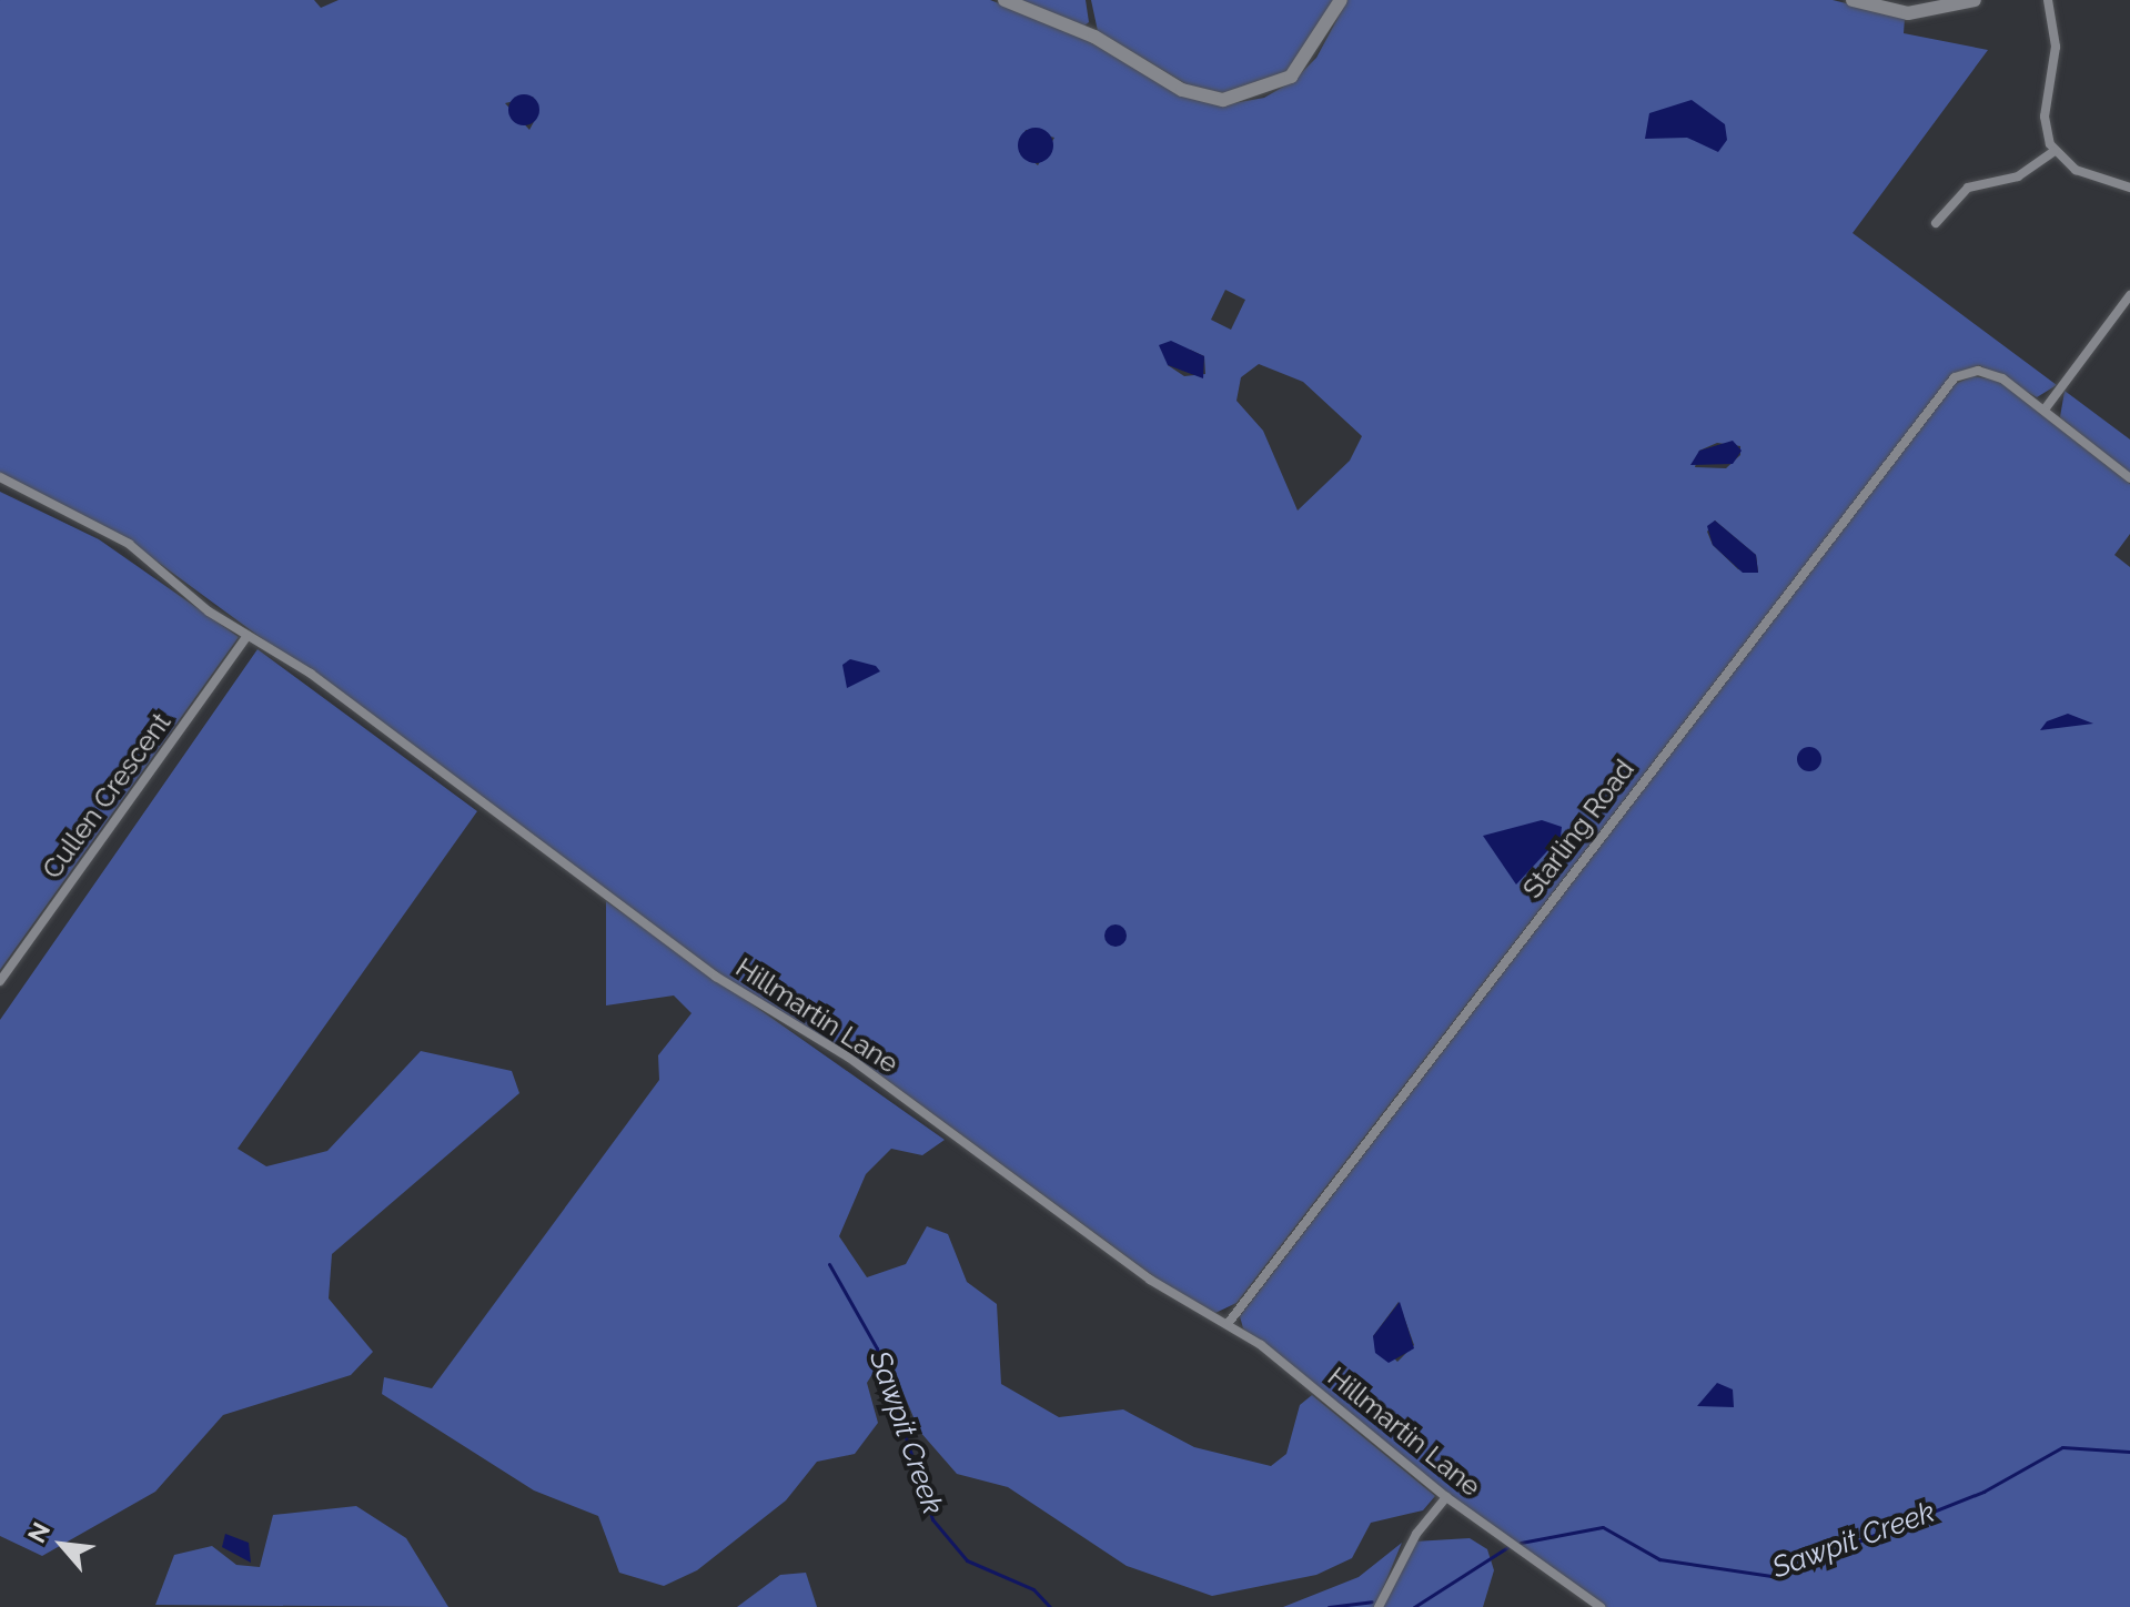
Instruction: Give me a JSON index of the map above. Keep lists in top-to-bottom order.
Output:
{
  "streets": {
    "street": ["Cullen Crescent", "Starling Road", "Hillmartin Lane"]
  },
  "crossings": [
    ["Cullen Crescent", "Hillmartin Lane"],
    ["Starling Road", "Hillmartin Lane"]
  ],
  "water": ["Sawpit Creek"],
  "north": "top left"
}
